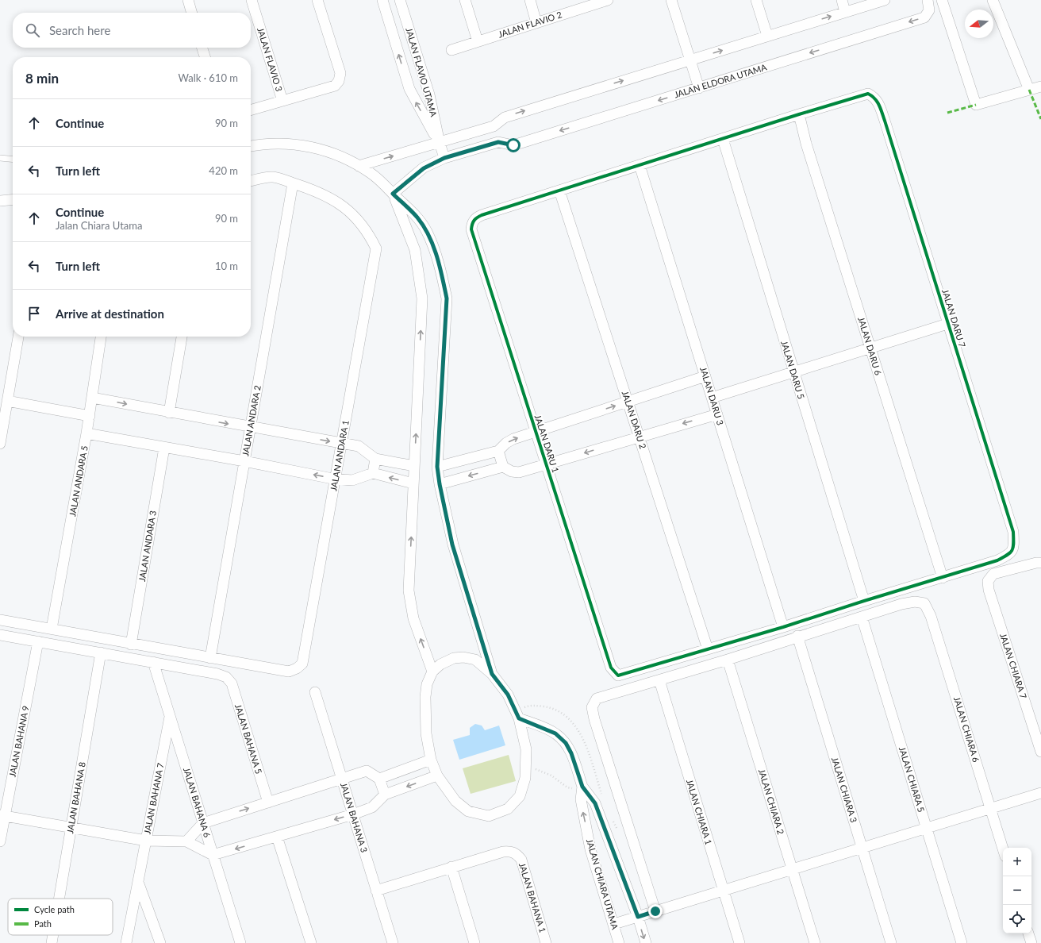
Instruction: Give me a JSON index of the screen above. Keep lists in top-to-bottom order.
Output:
{
  "streets": {
    "street": [
      "JALAN FLAVIO 2",
      "JALAN FLAVIO 3",
      "JALAN FLAVIO UTAMA",
      "JALAN ELDORA UTAMA",
      "JALAN DARU 7",
      "JALAN DARU 6",
      "JALAN DARU 5",
      "JALAN DARU 3",
      "JALAN DARU 2",
      "JALAN ANDARA 2",
      "JALAN DARU 1",
      "JALAN ANDARA 1",
      "JALAN ANDARA 5",
      "JALAN ANDARA 3",
      "JALAN CHIARA 7",
      "JALAN CHIARA 6",
      "JALAN BAHANA 5",
      "JALAN BAHANA 9",
      "JALAN CHIARA 5",
      "JALAN CHIARA 3",
      "JALAN BAHANA 8",
      "JALAN BAHANA 7",
      "JALAN CHIARA 2",
      "JALAN BAHANA 6",
      "JALAN CHIARA 1",
      "JALAN BAHANA 3",
      "JALAN CHIARA UTAMA",
      "JALAN BAHANA 1"
    ]
  },
  "crossings": [
    ["JALAN DARU 7", "JALAN DARU 6"],
    ["JALAN DARU 2", "JALAN DARU 1"],
    ["JALAN ANDARA 2", "JALAN ANDARA 1"],
    ["JALAN CHIARA 6", "JALAN CHIARA 5"],
    ["JALAN BAHANA 5", "JALAN BAHANA 6"],
    ["JALAN BAHANA 7", "JALAN BAHANA 6"]
  ],
  "legend": ["Cycle path", "Path"],
  "north": "left",
  "page": {
    "search": "Search here",
    "heading": ["8 min", "Walk · 610 m"],
    "list": [
      ["Continue", "90 m"],
      ["Turn left", "420 m"],
      ["Continue", "Jalan Chiara Utama", "90 m"],
      ["Turn left", "10 m"],
      "Arrive at destination"
    ],
    "map_buttons": ["+", "−"]
  }
}
